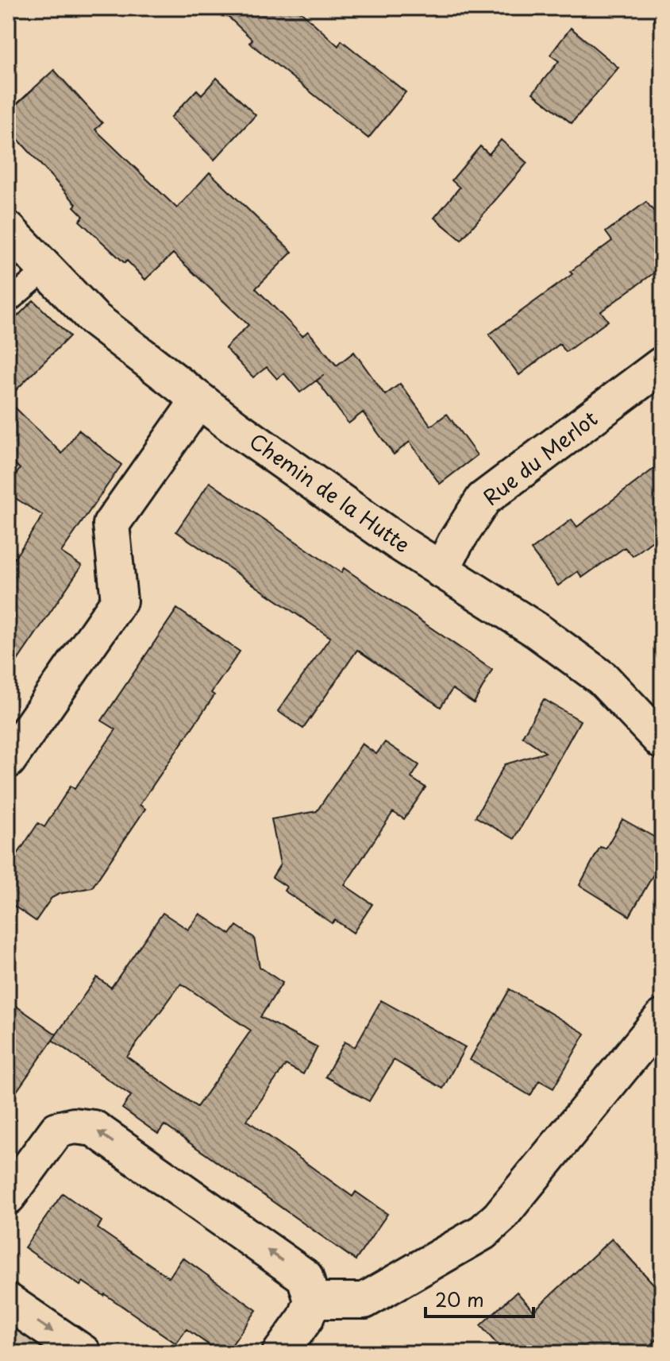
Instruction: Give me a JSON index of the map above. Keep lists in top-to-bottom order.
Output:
{
  "streets": {
    "street": ["Rue du Merlot", "Chemin de la Hutte"]
  },
  "crossings": [
    ["Rue du Merlot", "Chemin de la Hutte"]
  ],
  "scale_bar": "20 m"
}
